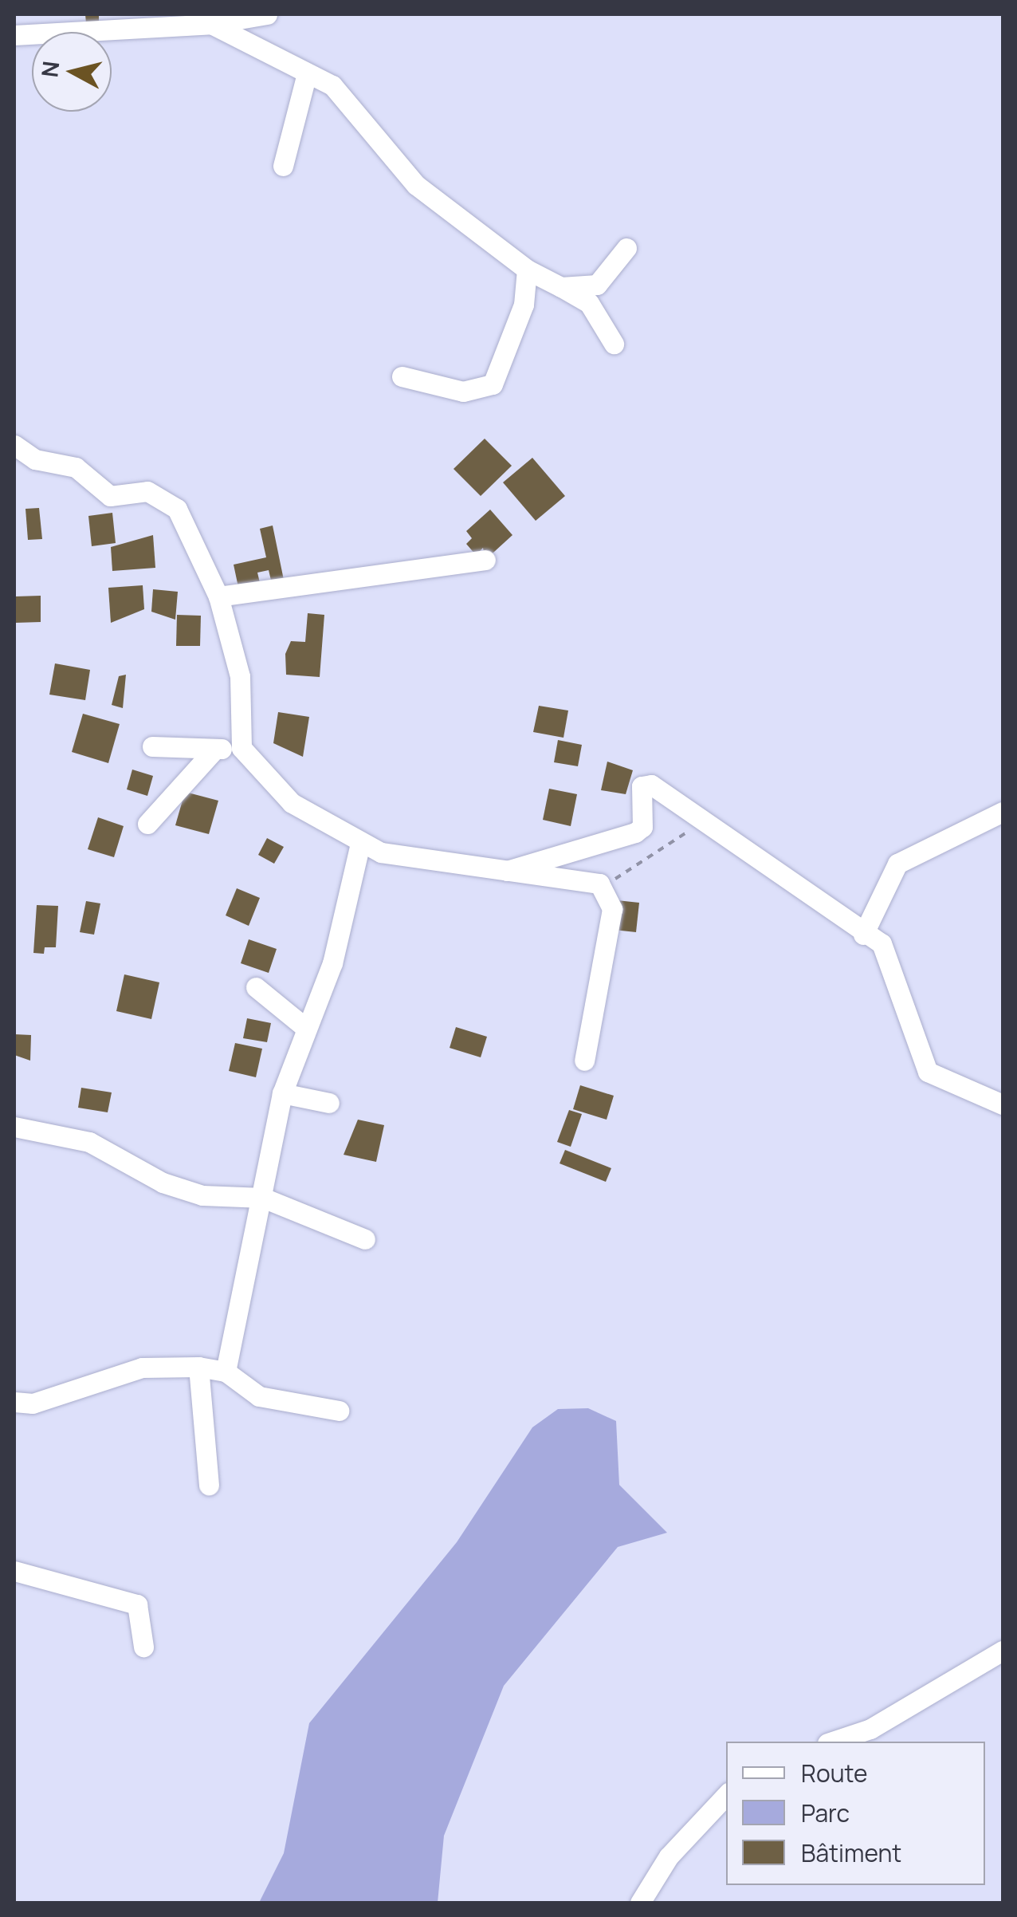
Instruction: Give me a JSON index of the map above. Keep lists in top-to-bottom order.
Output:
{
  "legend": ["Route", "Parc", "Bâtiment"],
  "north": "left"
}
